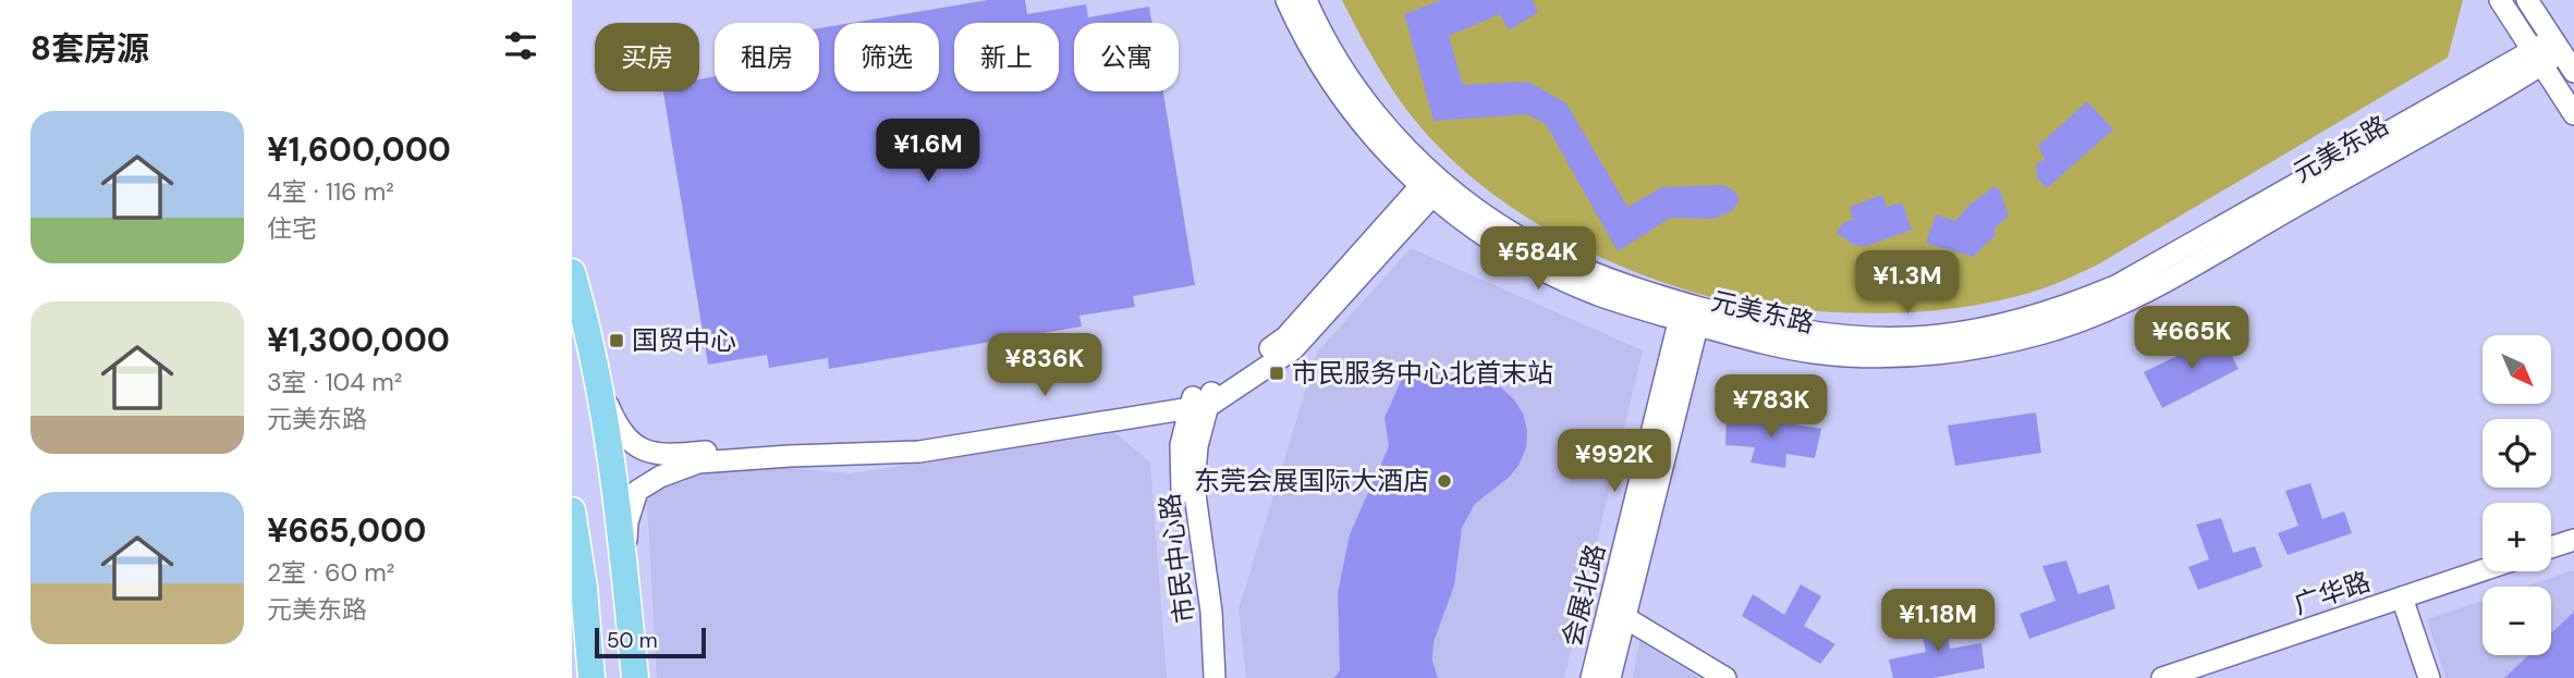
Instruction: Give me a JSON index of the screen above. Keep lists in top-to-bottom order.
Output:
{
  "streets": {
    "street": [
      "元美东路",
      "市民中心路",
      "广华路",
      "会展北路"
    ]
  },
  "crossings": [
    ["元美东路", "会展北路"]
  ],
  "places": {
    "transit": ["国贸中心", "市民服务中心北首末站"],
    "other": ["东莞会展国际大酒店"]
  },
  "scale_bar": "50 m",
  "north": "bottom right",
  "page": {
    "heading": "8套房源",
    "chip": [
      "买房",
      "租房",
      "筛选",
      "新上",
      "公寓"
    ],
    "list": [
      {
        "name": "¥1,600,000",
        "note": "4室 · 116 m² · 住宅"
      },
      {
        "name": "¥1,300,000",
        "note": "3室 · 104 m² · 元美东路"
      },
      {
        "name": "¥665,000",
        "note": "2室 · 60 m² · 元美东路"
      }
    ],
    "price": [
      "¥1.6M",
      "¥584K",
      "¥1.3M",
      "¥665K",
      "¥836K",
      "¥783K",
      "¥992K",
      "¥1.18M"
    ],
    "map_buttons": ["+", "−"],
    "scale": "50 m"
  }
}
